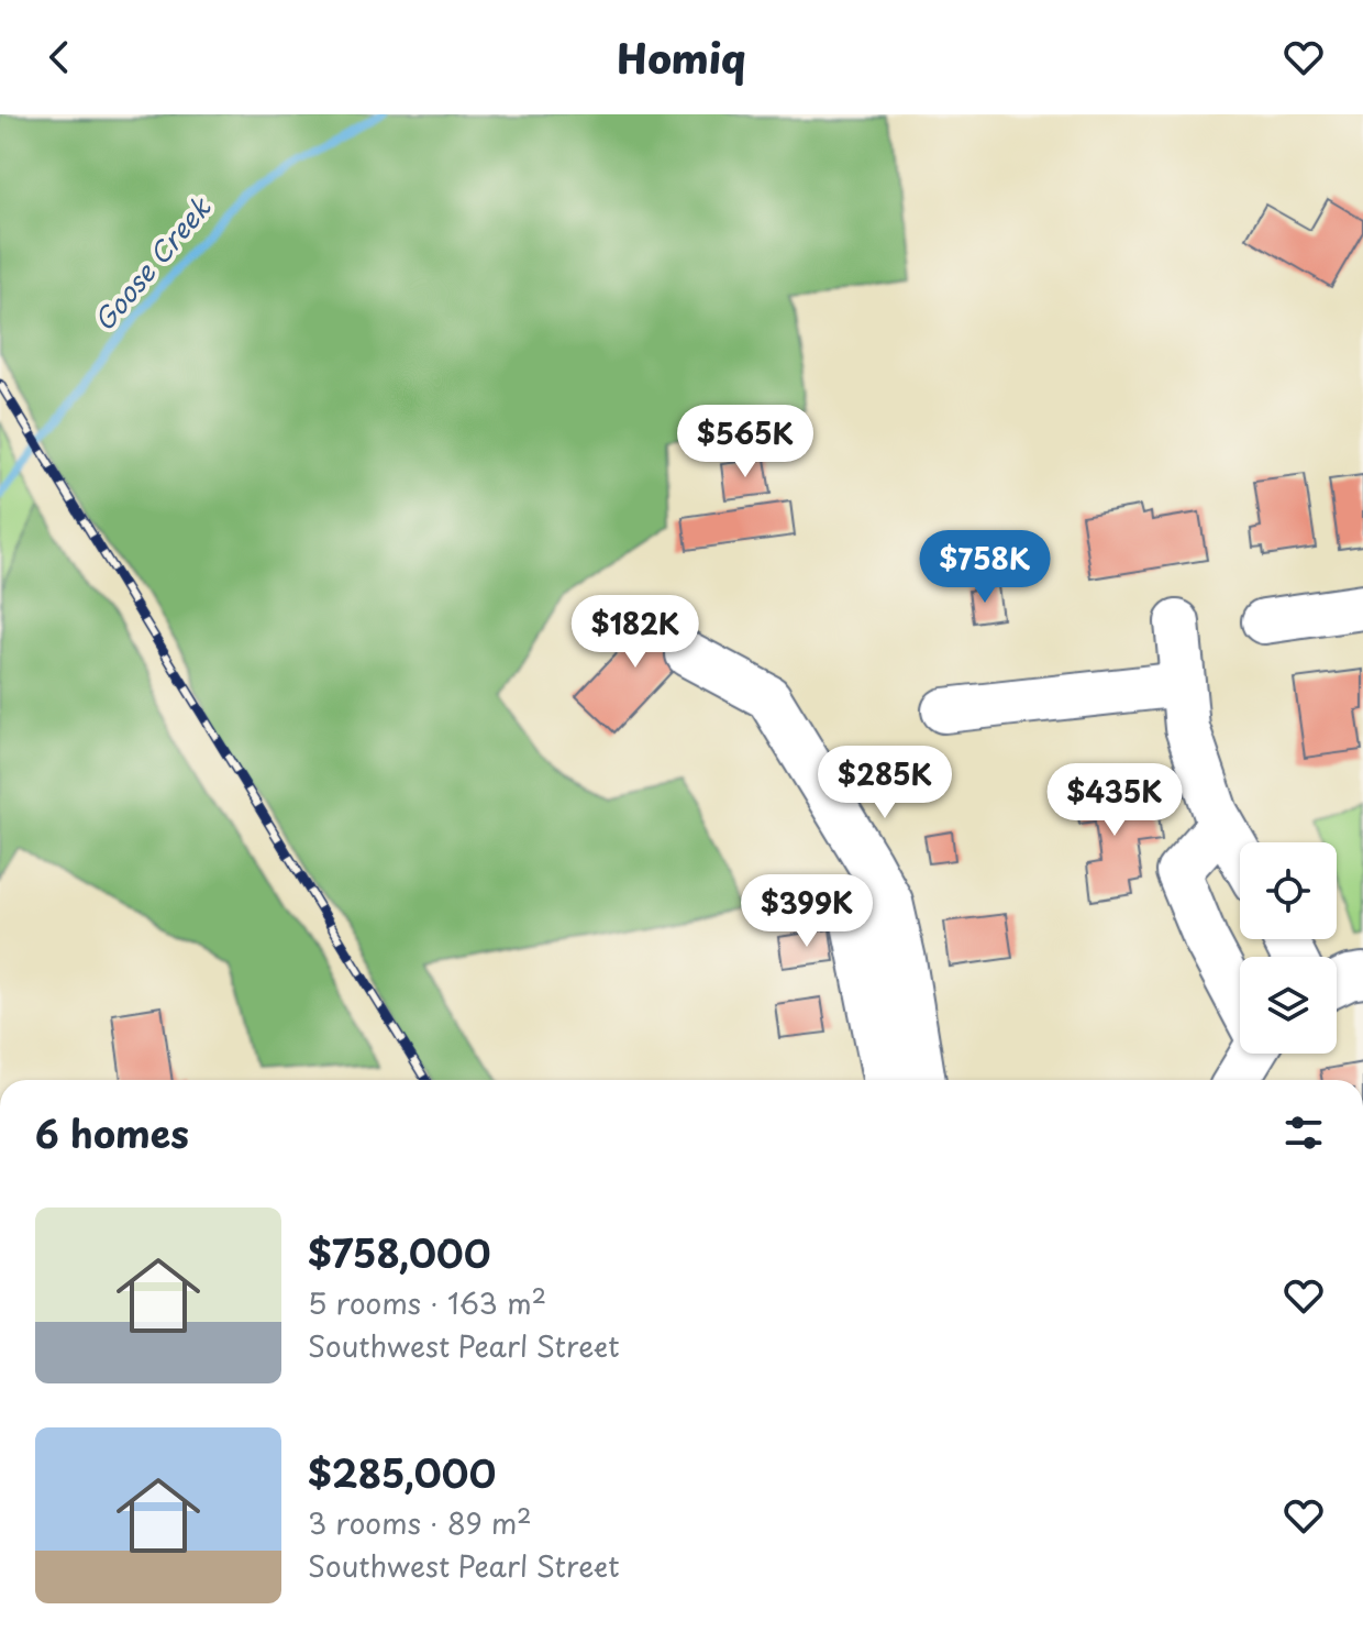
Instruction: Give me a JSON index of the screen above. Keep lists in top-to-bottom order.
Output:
{
  "water": ["Goose Creek"],
  "page": {
    "header": "Homiq",
    "price": [
      "$565K",
      "$758K",
      "$182K",
      "$285K",
      "$435K",
      "$399K"
    ],
    "heading": "6 homes",
    "list": [
      {
        "name": "$758,000",
        "note": "5 rooms · 163 m² · Southwest Pearl Street"
      },
      {
        "name": "$285,000",
        "note": "3 rooms · 89 m² · Southwest Pearl Street"
      }
    ]
  }
}
